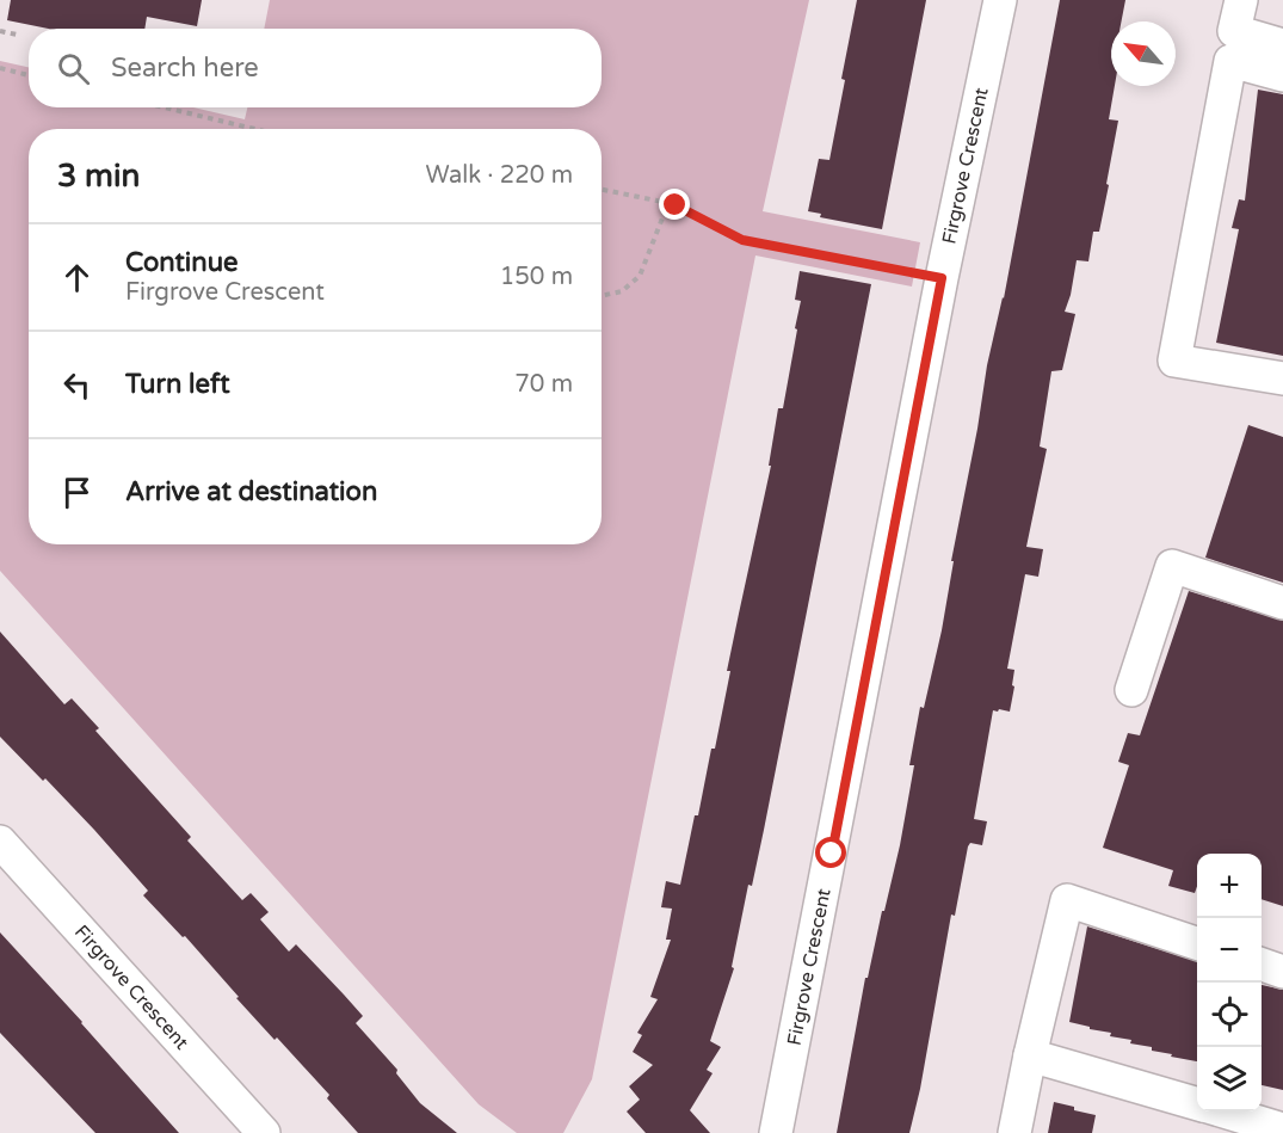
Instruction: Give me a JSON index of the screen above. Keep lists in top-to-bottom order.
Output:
{
  "streets": {
    "street": ["Firgrove Crescent"]
  },
  "north": "top left",
  "page": {
    "search": "Search here",
    "heading": ["3 min", "Walk · 220 m"],
    "list": [
      ["Continue", "Firgrove Crescent", "150 m"],
      ["Turn left", "70 m"],
      "Arrive at destination"
    ],
    "map_buttons": ["+", "−"]
  }
}
